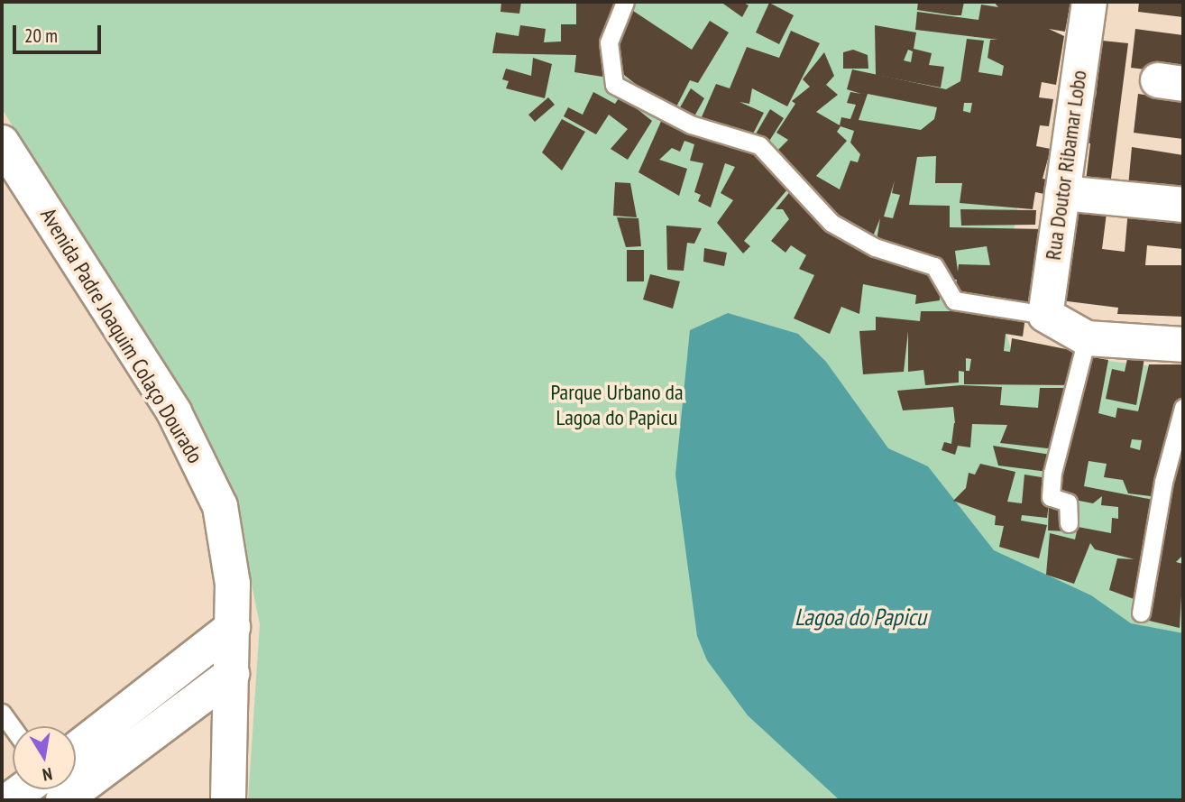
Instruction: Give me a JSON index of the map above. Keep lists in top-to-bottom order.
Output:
{
  "streets": {
    "street": ["Rua Doutor Ribamar Lobo", "Avenida Padre Joaquim Colaço Dourado"]
  },
  "water": ["Lagoa do Papicu"],
  "parks": ["Parque Urbano da Lagoa do Papicu"],
  "scale_bar": "20 m",
  "north": "bottom"
}
